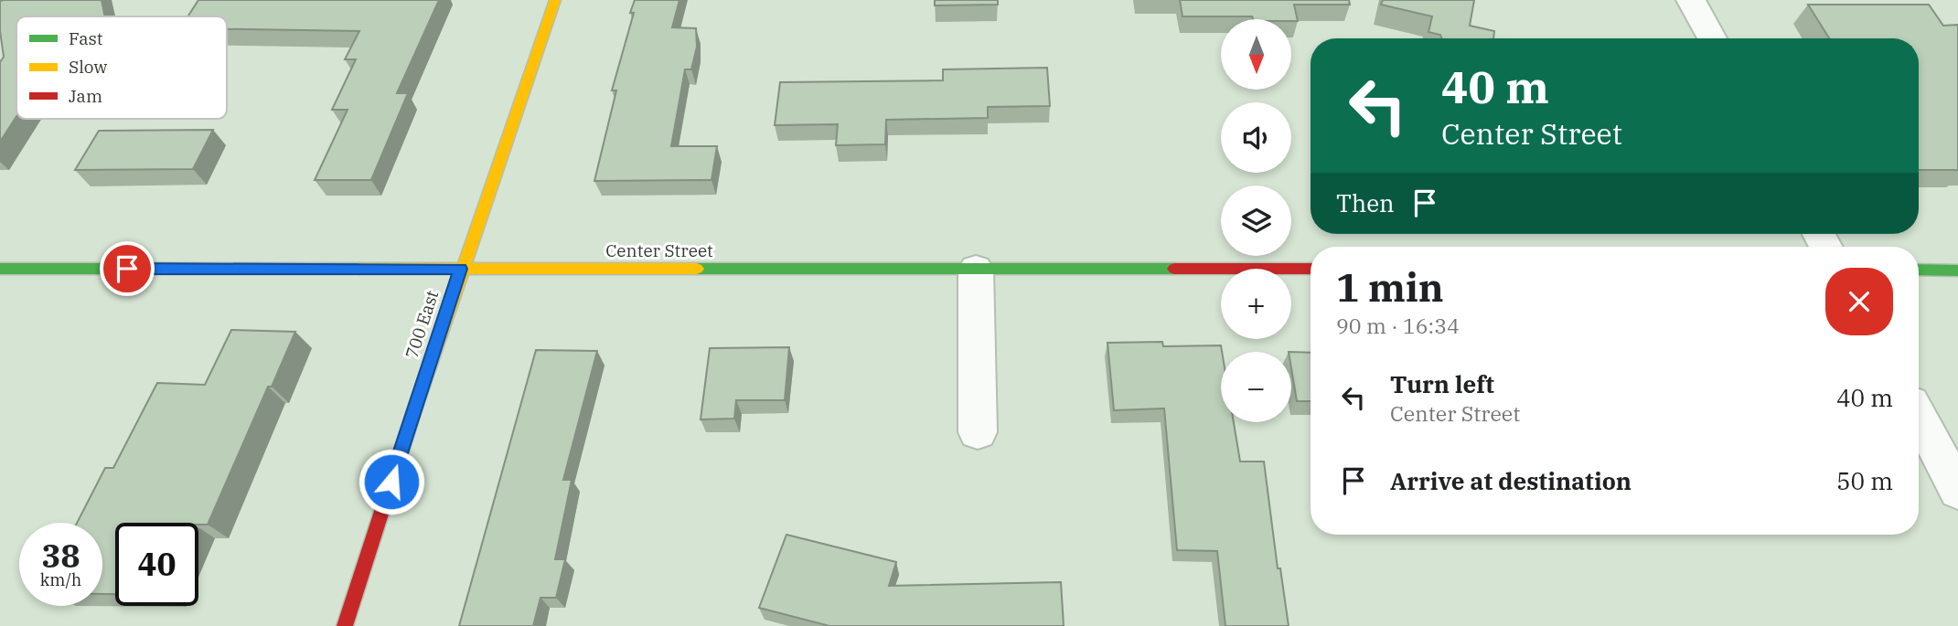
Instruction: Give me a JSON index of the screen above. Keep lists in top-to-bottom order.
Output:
{
  "streets": {
    "street": ["Center Street", "700 East"]
  },
  "crossings": [
    ["Center Street", "700 East"]
  ],
  "legend": ["Fast", "Slow", "Jam"],
  "north": "bottom",
  "page": {
    "map_buttons": ["+", "−"],
    "turn": ["40 m", "Center Street"],
    "then": "Then",
    "heading": ["1 min", "90 m · 16:34"],
    "list": [
      {
        "name": "Turn left",
        "note": "Center Street",
        "value": "40 m"
      },
      {
        "name": "Arrive at destination",
        "value": "50 m"
      }
    ],
    "speed": "38 km/h",
    "limit": "40"
  }
}
